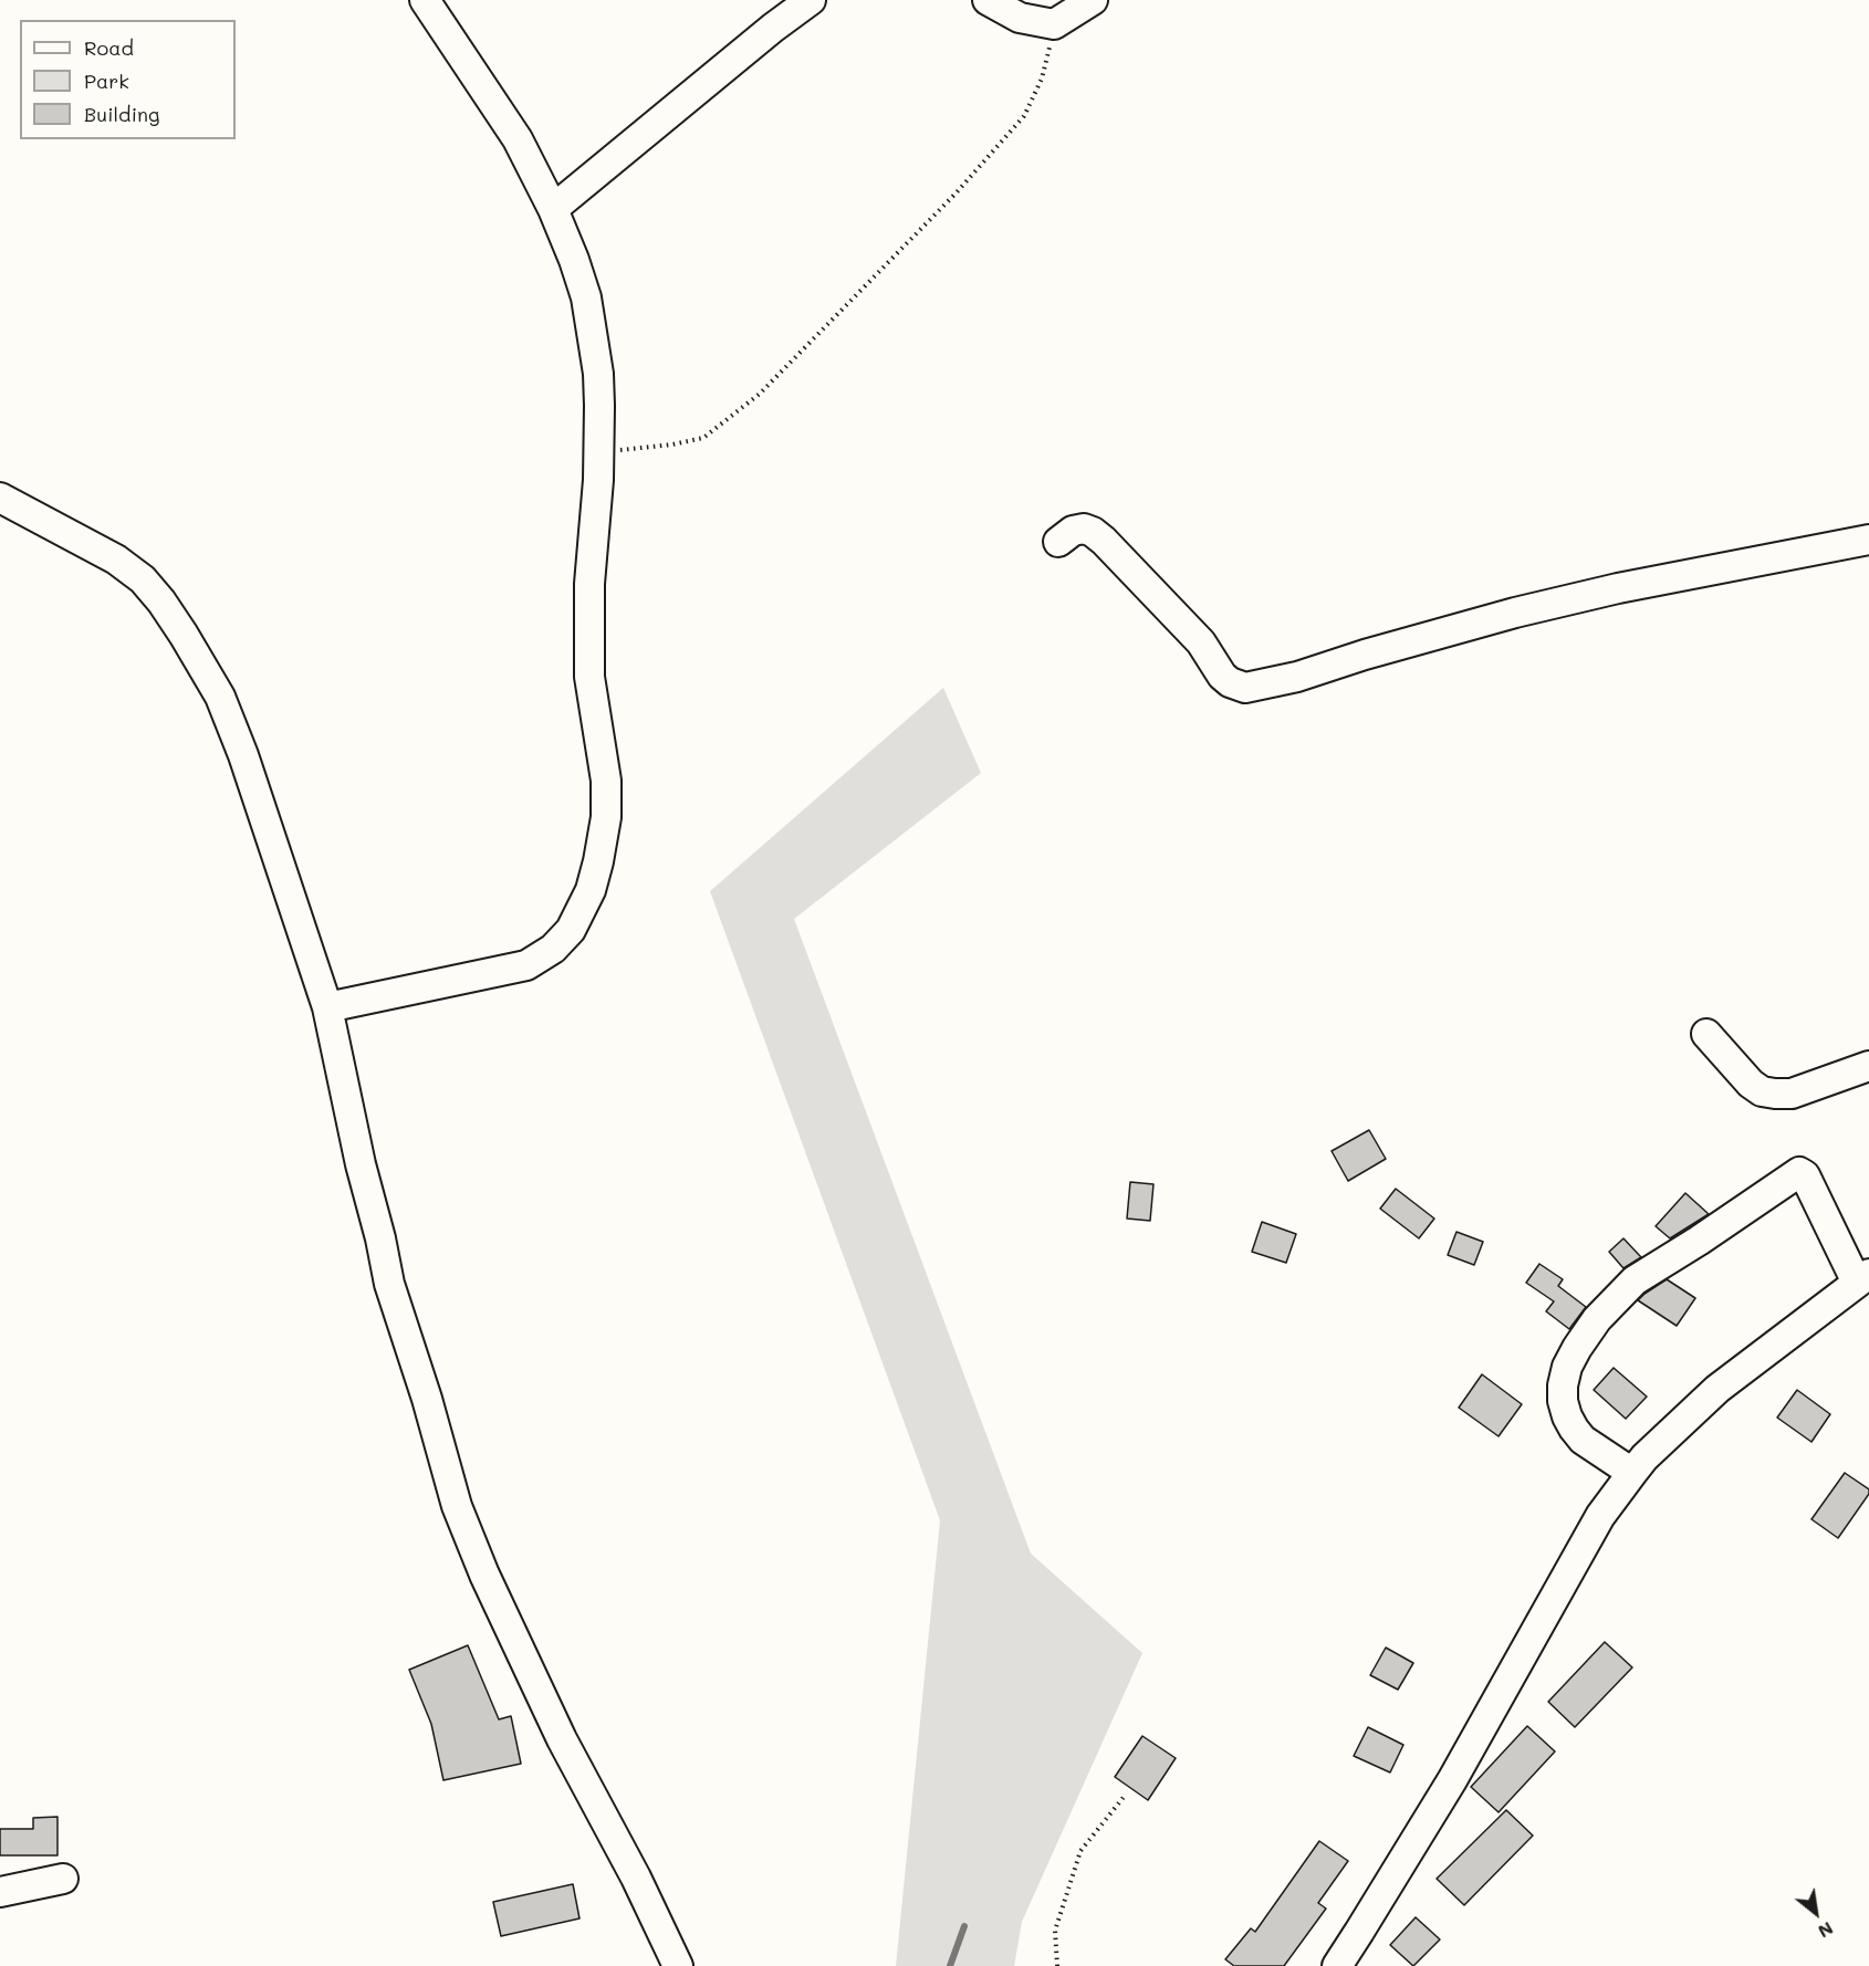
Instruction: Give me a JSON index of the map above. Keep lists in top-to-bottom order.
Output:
{
  "legend": ["Road", "Park", "Building"],
  "north": "bottom right"
}
